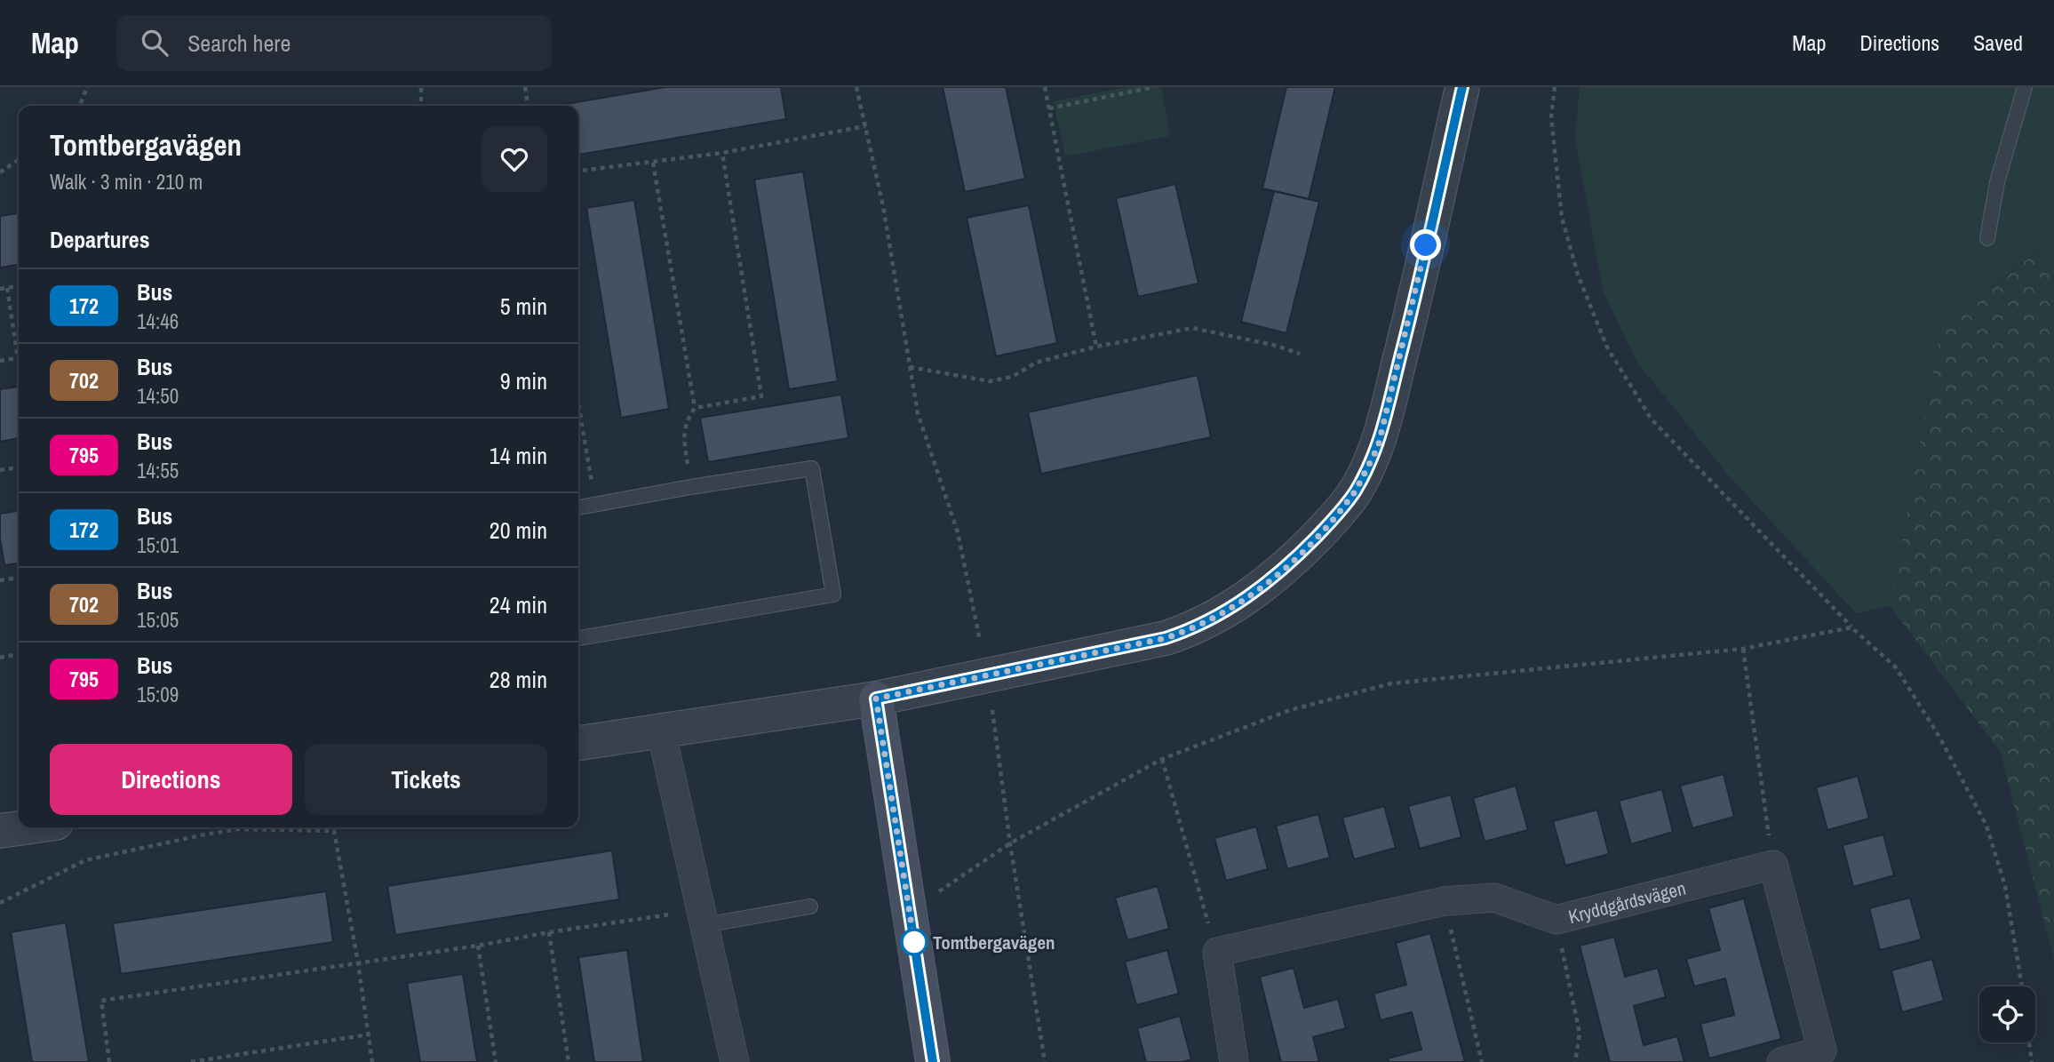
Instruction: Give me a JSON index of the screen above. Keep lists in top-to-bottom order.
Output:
{
  "streets": {
    "street": ["Kryddgårdsvägen"]
  },
  "places": ["Tomtbergavägen"],
  "lines": ["bus line 172"],
  "page": {
    "header": "Map",
    "search": "Search here",
    "nav": ["Map", "Directions", "Saved"],
    "heading": [
      ["Tomtbergavägen", "Walk · 3 min · 210 m"],
      "Departures"
    ],
    "list": [
      {
        "mark": "172",
        "name": "Bus",
        "note": "14:46",
        "value": "5 min"
      },
      {
        "mark": "702",
        "name": "Bus",
        "note": "14:50",
        "value": "9 min"
      },
      {
        "mark": "795",
        "name": "Bus",
        "note": "14:55",
        "value": "14 min"
      },
      {
        "mark": "172",
        "name": "Bus",
        "note": "15:01",
        "value": "20 min"
      },
      {
        "mark": "702",
        "name": "Bus",
        "note": "15:05",
        "value": "24 min"
      },
      {
        "mark": "795",
        "name": "Bus",
        "note": "15:09",
        "value": "28 min"
      }
    ],
    "buttons": ["Directions", "Tickets"]
  }
}
